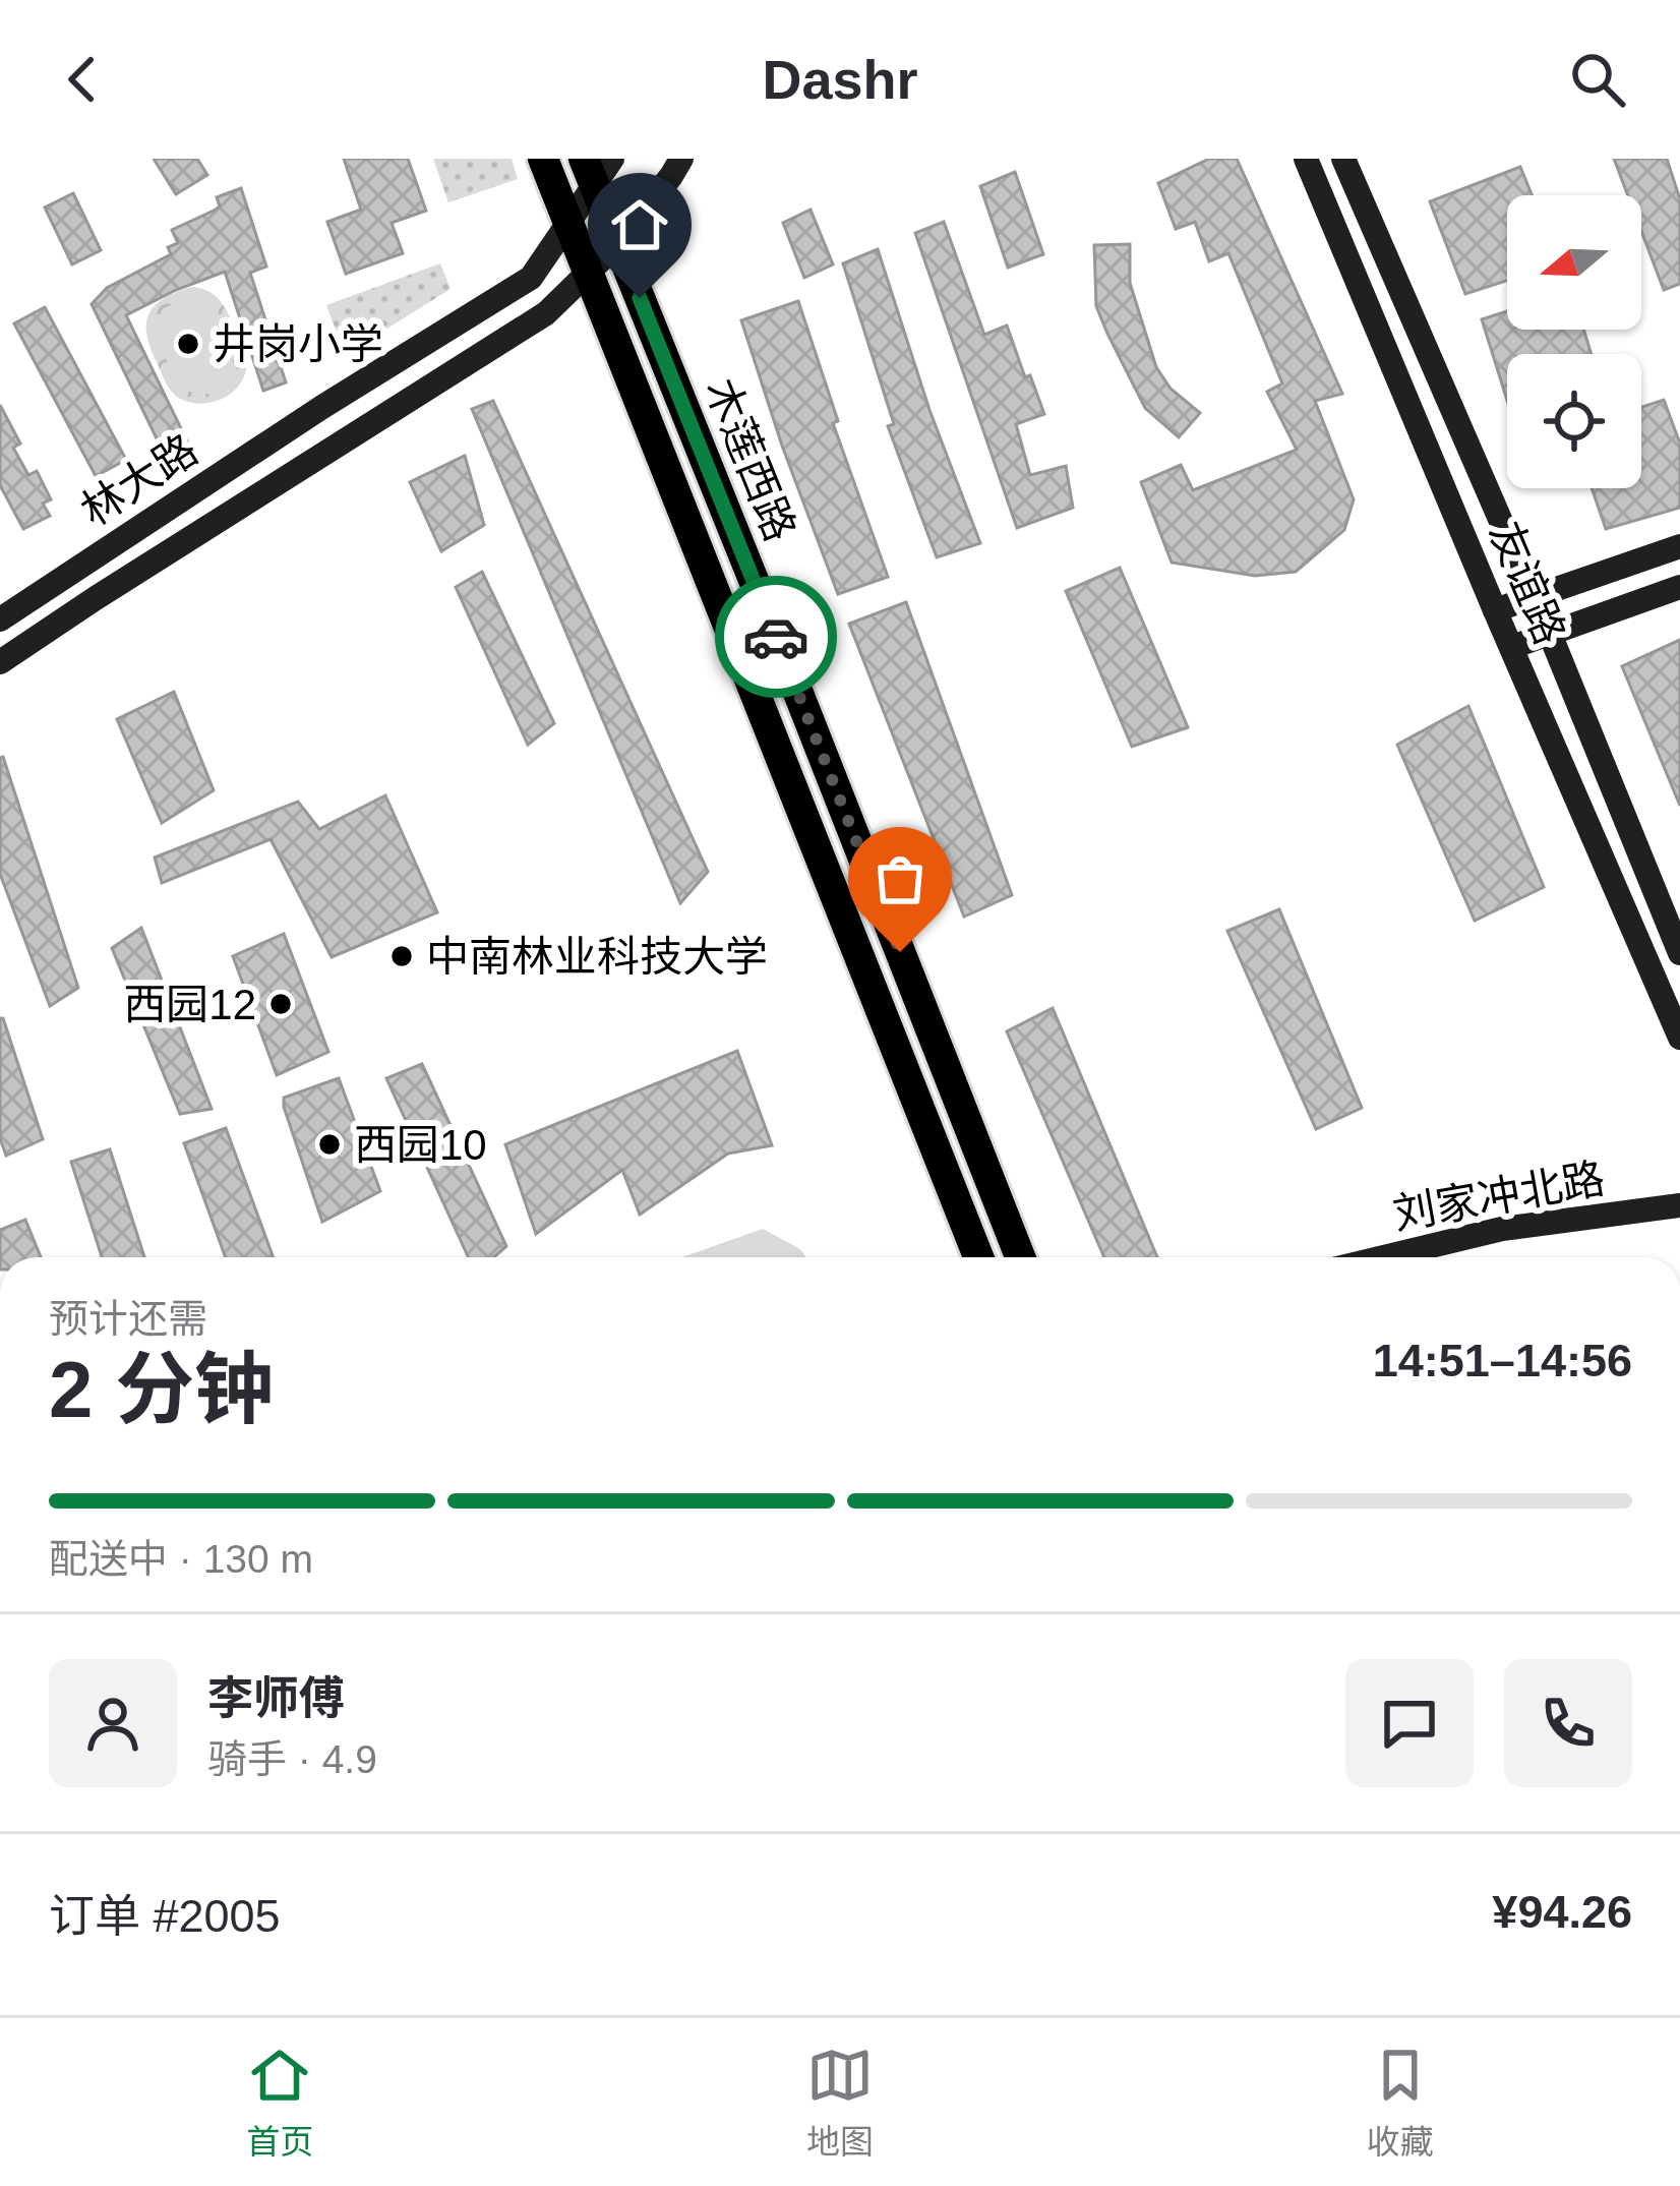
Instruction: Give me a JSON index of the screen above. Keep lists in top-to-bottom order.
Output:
{
  "streets": {
    "main road": [
      "木莲西路",
      "林大路",
      "友谊路",
      "刘家冲北路"
    ]
  },
  "crossings": [
    ["木莲西路", "林大路"]
  ],
  "places": [
    "井岗小学",
    "中南林业科技大学",
    "西园12",
    "西园10"
  ],
  "north": "left",
  "page": {
    "header": "Dashr",
    "heading": ["2 分钟", "预计还需", "14:51–14:56"],
    "panel": [
      "李师傅",
      "骑手 · 4.9",
      "订单 #2005",
      "¥94.26"
    ],
    "bar": "配送中 · 130 m",
    "tabs": ["首页", "地图", "收藏"]
  }
}
